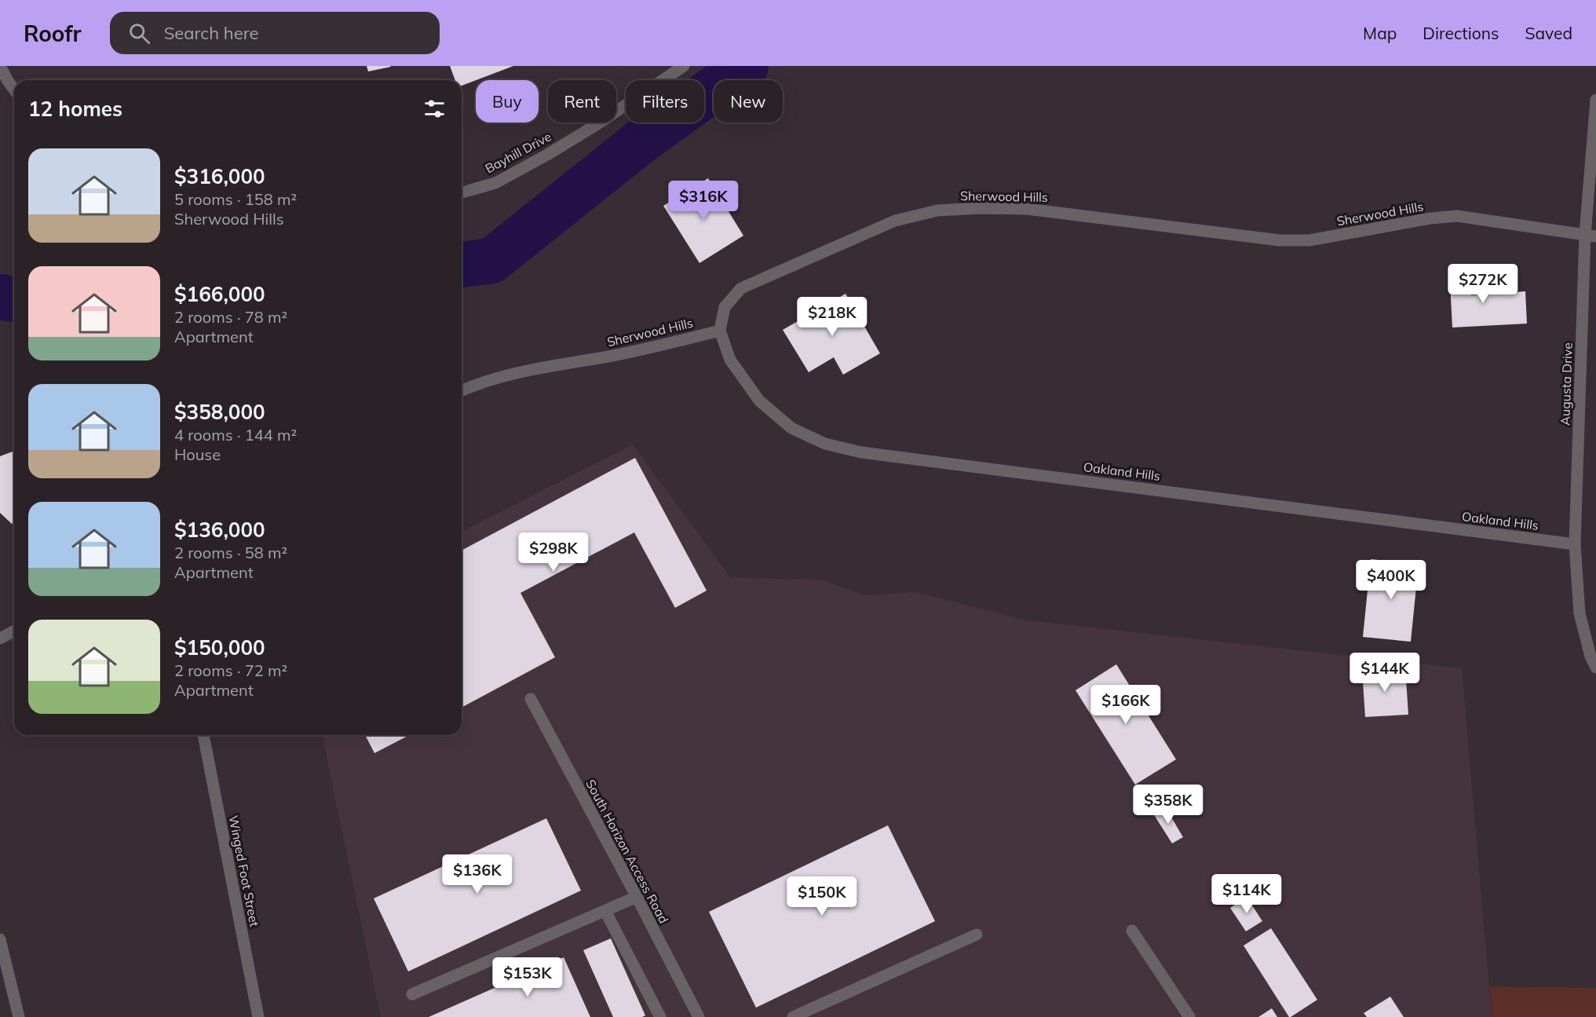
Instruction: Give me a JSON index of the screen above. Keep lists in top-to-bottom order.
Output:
{
  "streets": {
    "street": [
      "Bayhill Drive",
      "Sherwood Hills",
      "Augusta Drive",
      "Oakland Hills",
      "South Horizon Access Road",
      "Winged Foot Street"
    ]
  },
  "crossings": [
    ["Sherwood Hills", "Augusta Drive"],
    ["Sherwood Hills", "Oakland Hills"],
    ["Augusta Drive", "Oakland Hills"]
  ],
  "page": {
    "header": "Roofr",
    "search": "Search here",
    "nav": ["Map", "Directions", "Saved"],
    "chip": [
      "Buy",
      "Rent",
      "Filters",
      "New"
    ],
    "heading": "12 homes",
    "list": [
      {
        "name": "$316,000",
        "note": "5 rooms · 158 m² · Sherwood Hills"
      },
      {
        "name": "$166,000",
        "note": "2 rooms · 78 m² · Apartment"
      },
      {
        "name": "$358,000",
        "note": "4 rooms · 144 m² · House"
      },
      {
        "name": "$136,000",
        "note": "2 rooms · 58 m² · Apartment"
      },
      {
        "name": "$150,000",
        "note": "2 rooms · 72 m² · Apartment"
      }
    ],
    "price": [
      "$316K",
      "$272K",
      "$218K",
      "$298K",
      "$400K",
      "$144K",
      "$166K",
      "$358K",
      "$136K",
      "$114K",
      "$150K",
      "$153K"
    ]
  }
}
